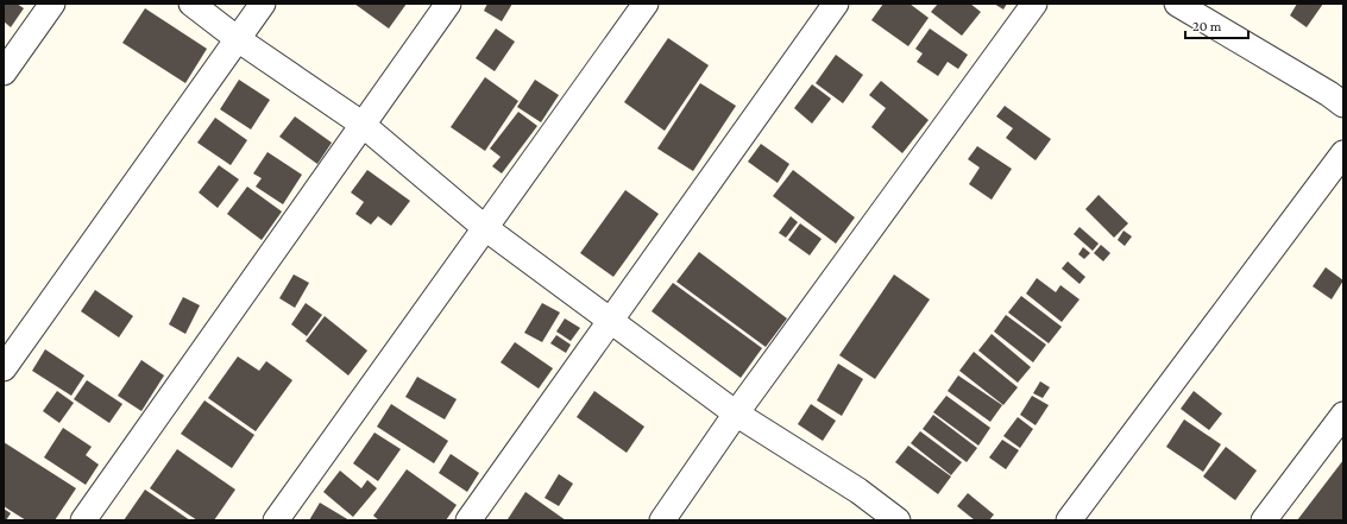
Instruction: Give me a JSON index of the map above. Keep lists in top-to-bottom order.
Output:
{
  "scale_bar": "20 m"
}
